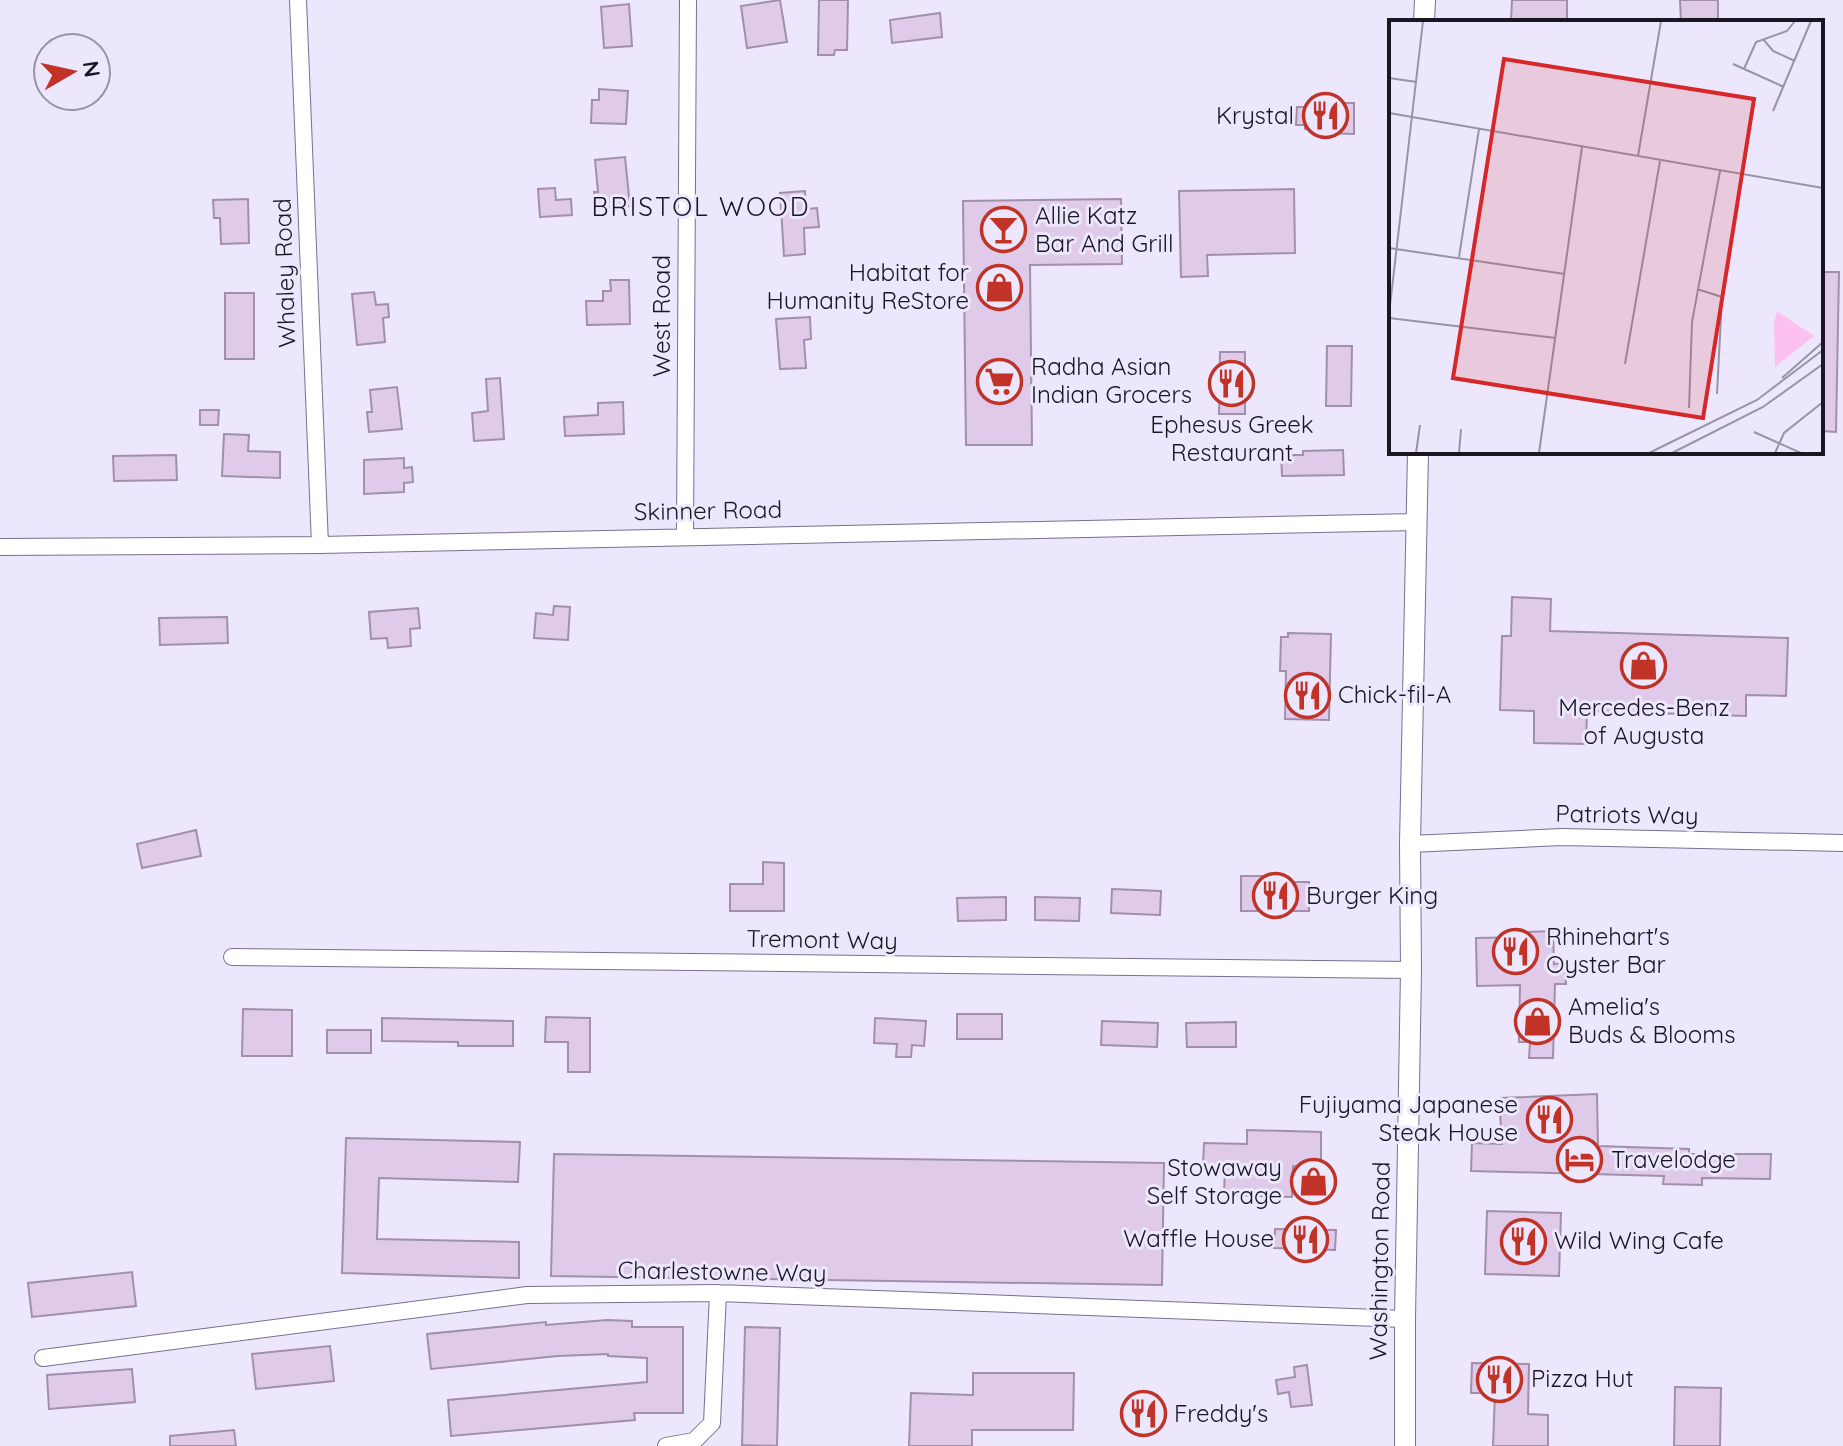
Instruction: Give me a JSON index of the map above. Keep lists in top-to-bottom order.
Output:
{
  "streets": {
    "main road": ["Washington Road"],
    "street": [
      "Whaley Road",
      "West Road",
      "Skinner Road",
      "Patriots Way",
      "Tremont Way",
      "Charlestowne Way"
    ]
  },
  "crossings": [
    ["Whaley Road", "Skinner Road"],
    ["West Road", "Skinner Road"],
    ["Skinner Road", "Washington Road"],
    ["Patriots Way", "Washington Road"],
    ["Tremont Way", "Washington Road"],
    ["Washington Road", "Charlestowne Way"]
  ],
  "districts": ["BRISTOL WOOD"],
  "places": {
    "restaurant": [
      "Krystal",
      "Ephesus Greek Restaurant",
      "Chick-fil-A",
      "Burger King",
      "Rhinehart's Oyster Bar",
      "Fujiyama Japanese Steak House",
      "Waffle House",
      "Wild Wing Cafe",
      "Pizza Hut",
      "Freddy's"
    ],
    "bar": ["Allie Katz Bar And Grill"],
    "shop": [
      "Habitat for Humanity ReStore",
      "Mercedes-Benz of Augusta",
      "Amelia's Buds & Blooms",
      "Stowaway Self Storage"
    ],
    "supermarket": ["Radha Asian Indian Grocers"],
    "hotel": ["Travelodge"]
  },
  "north": "right"
}
